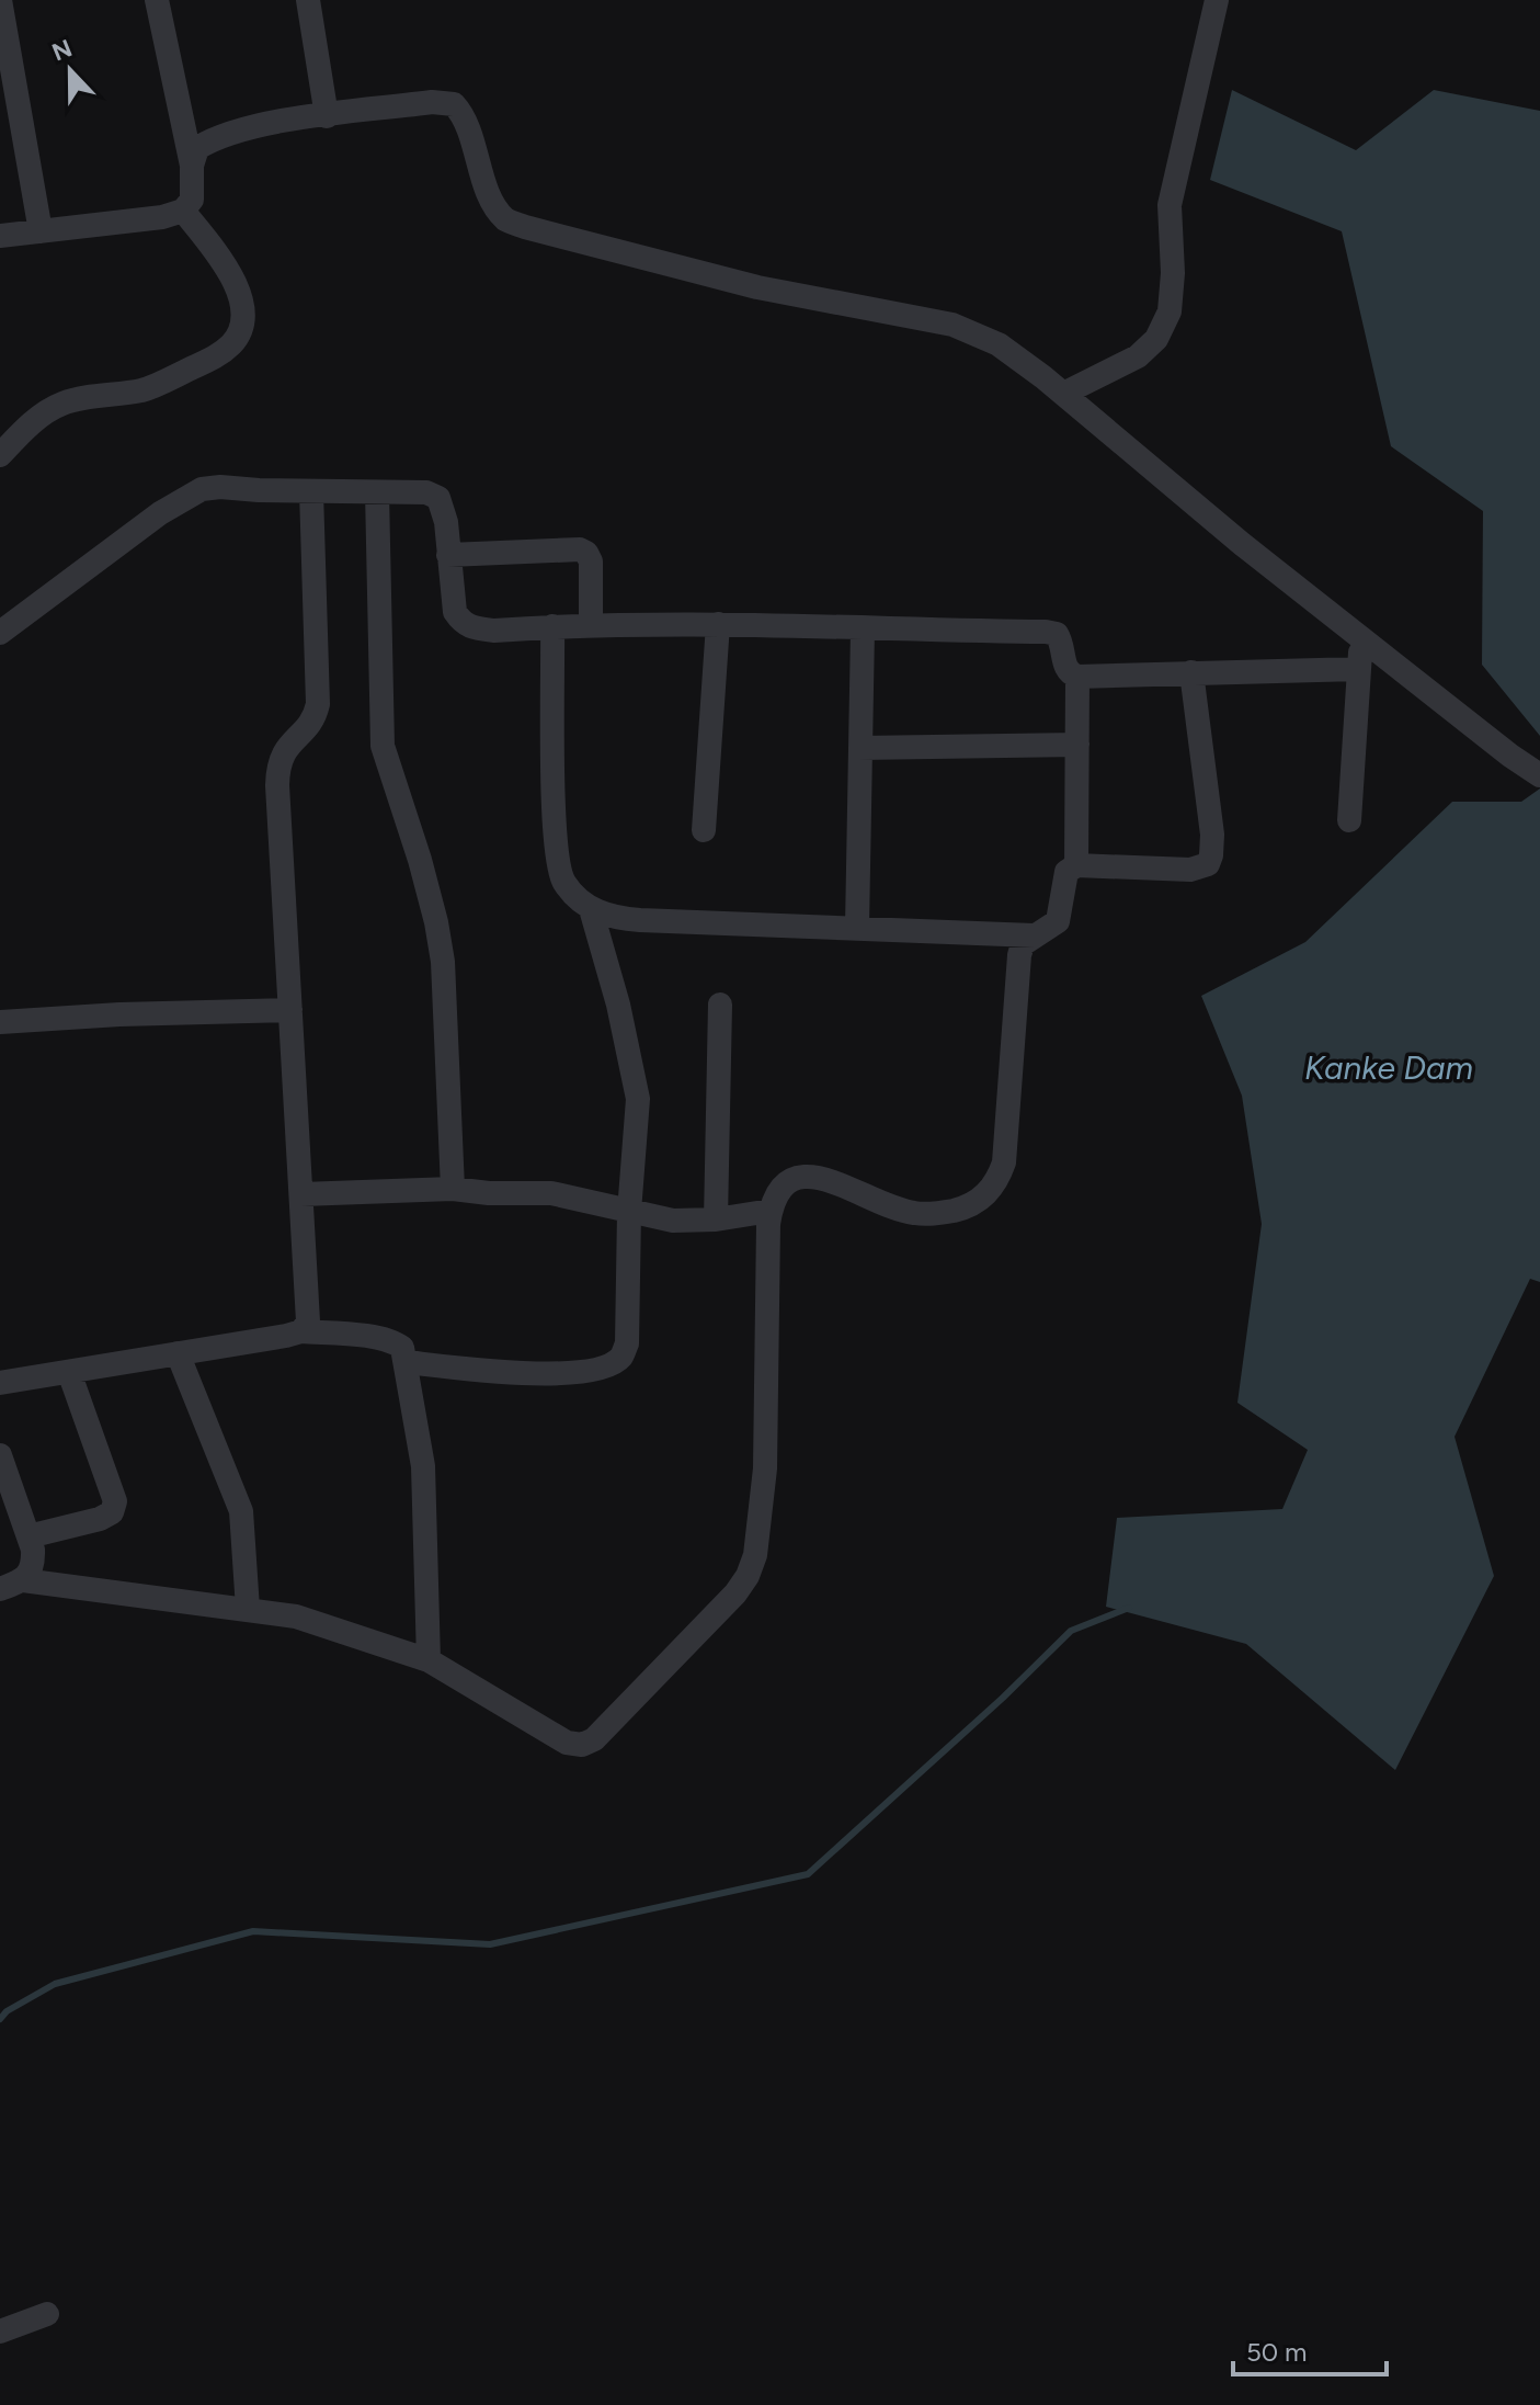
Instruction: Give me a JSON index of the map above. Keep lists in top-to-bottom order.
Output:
{
  "water": ["Kanke Dam"],
  "scale_bar": "50 m",
  "north": "top"
}
